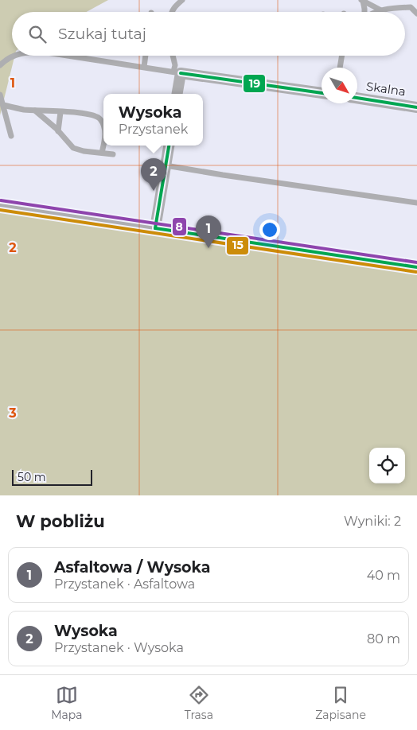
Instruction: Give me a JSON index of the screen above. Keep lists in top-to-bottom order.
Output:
{
  "streets": {
    "street": ["Skalna"]
  },
  "lines": ["transit line 19", "transit line 8", "transit line 15"],
  "scale_bar": "50 m",
  "north": "bottom right",
  "page": {
    "search": "Szukaj tutaj",
    "popup": ["Wysoka", "Przystanek"],
    "pins": ["2", "1"],
    "scale": "50 m",
    "heading": ["W pobliżu", "Wyniki: 2"],
    "list": [
      {
        "mark": "1",
        "name": "Asfaltowa / Wysoka",
        "note": "Przystanek · Asfaltowa",
        "value": "40 m"
      },
      {
        "mark": "2",
        "name": "Wysoka",
        "note": "Przystanek · Wysoka",
        "value": "80 m"
      }
    ],
    "nav": ["Mapa", "Trasa", "Zapisane"]
  },
  "grid": {
    "rows": ["1", "2", "3"]
  }
}
